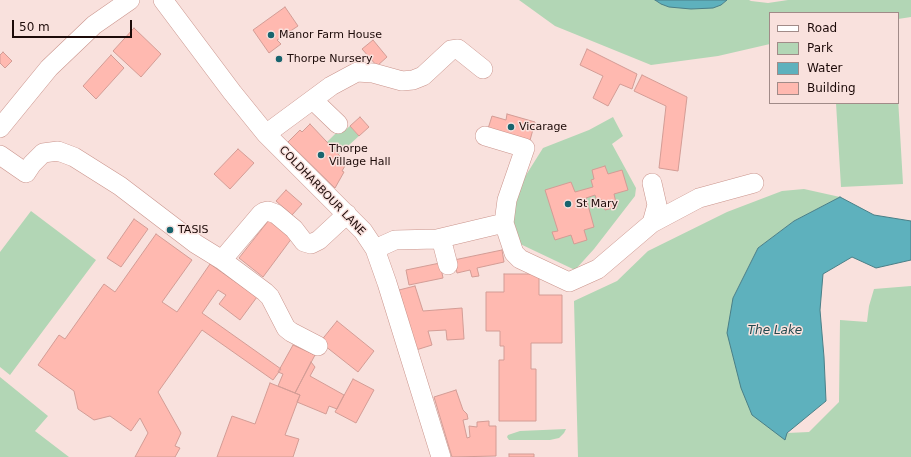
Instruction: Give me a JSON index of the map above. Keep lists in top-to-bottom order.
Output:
{
  "streets": {
    "street": ["COLDHARBOUR LANE"]
  },
  "water": ["The Lake"],
  "places": [
    "Manor Farm House",
    "Thorpe Nursery",
    "Vicarage",
    "Thorpe Village Hall",
    "St Mary",
    "TASIS"
  ],
  "legend": [
    "Road",
    "Park",
    "Water",
    "Building"
  ],
  "scale_bar": "50 m"
}
